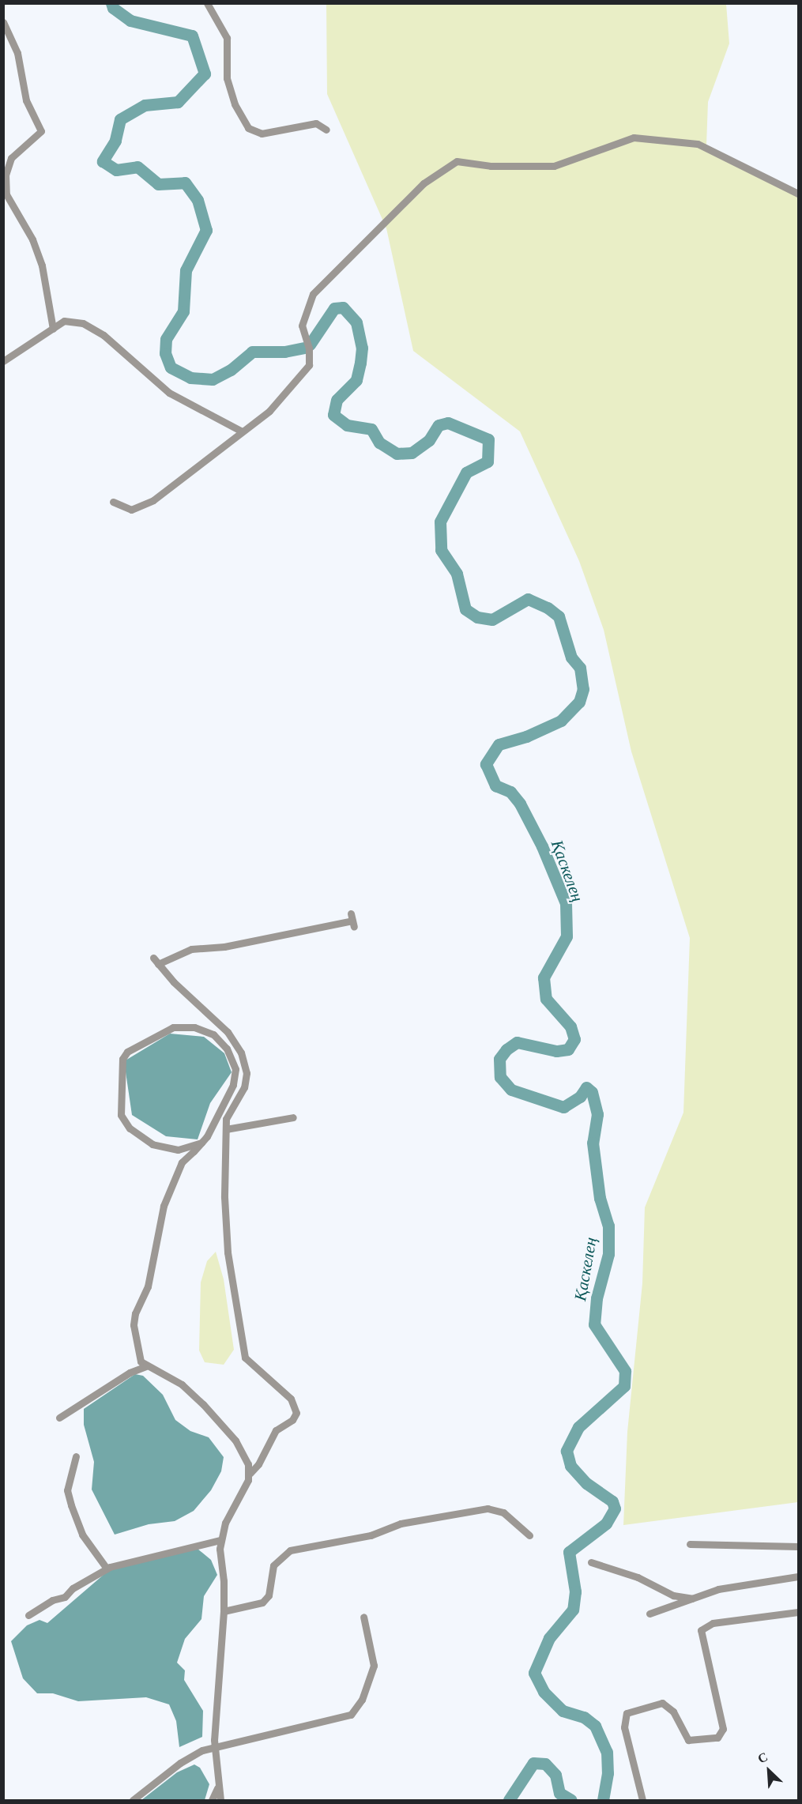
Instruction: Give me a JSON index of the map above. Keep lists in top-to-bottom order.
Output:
{
  "water": ["Қаскелең"],
  "north": "top left"
}
